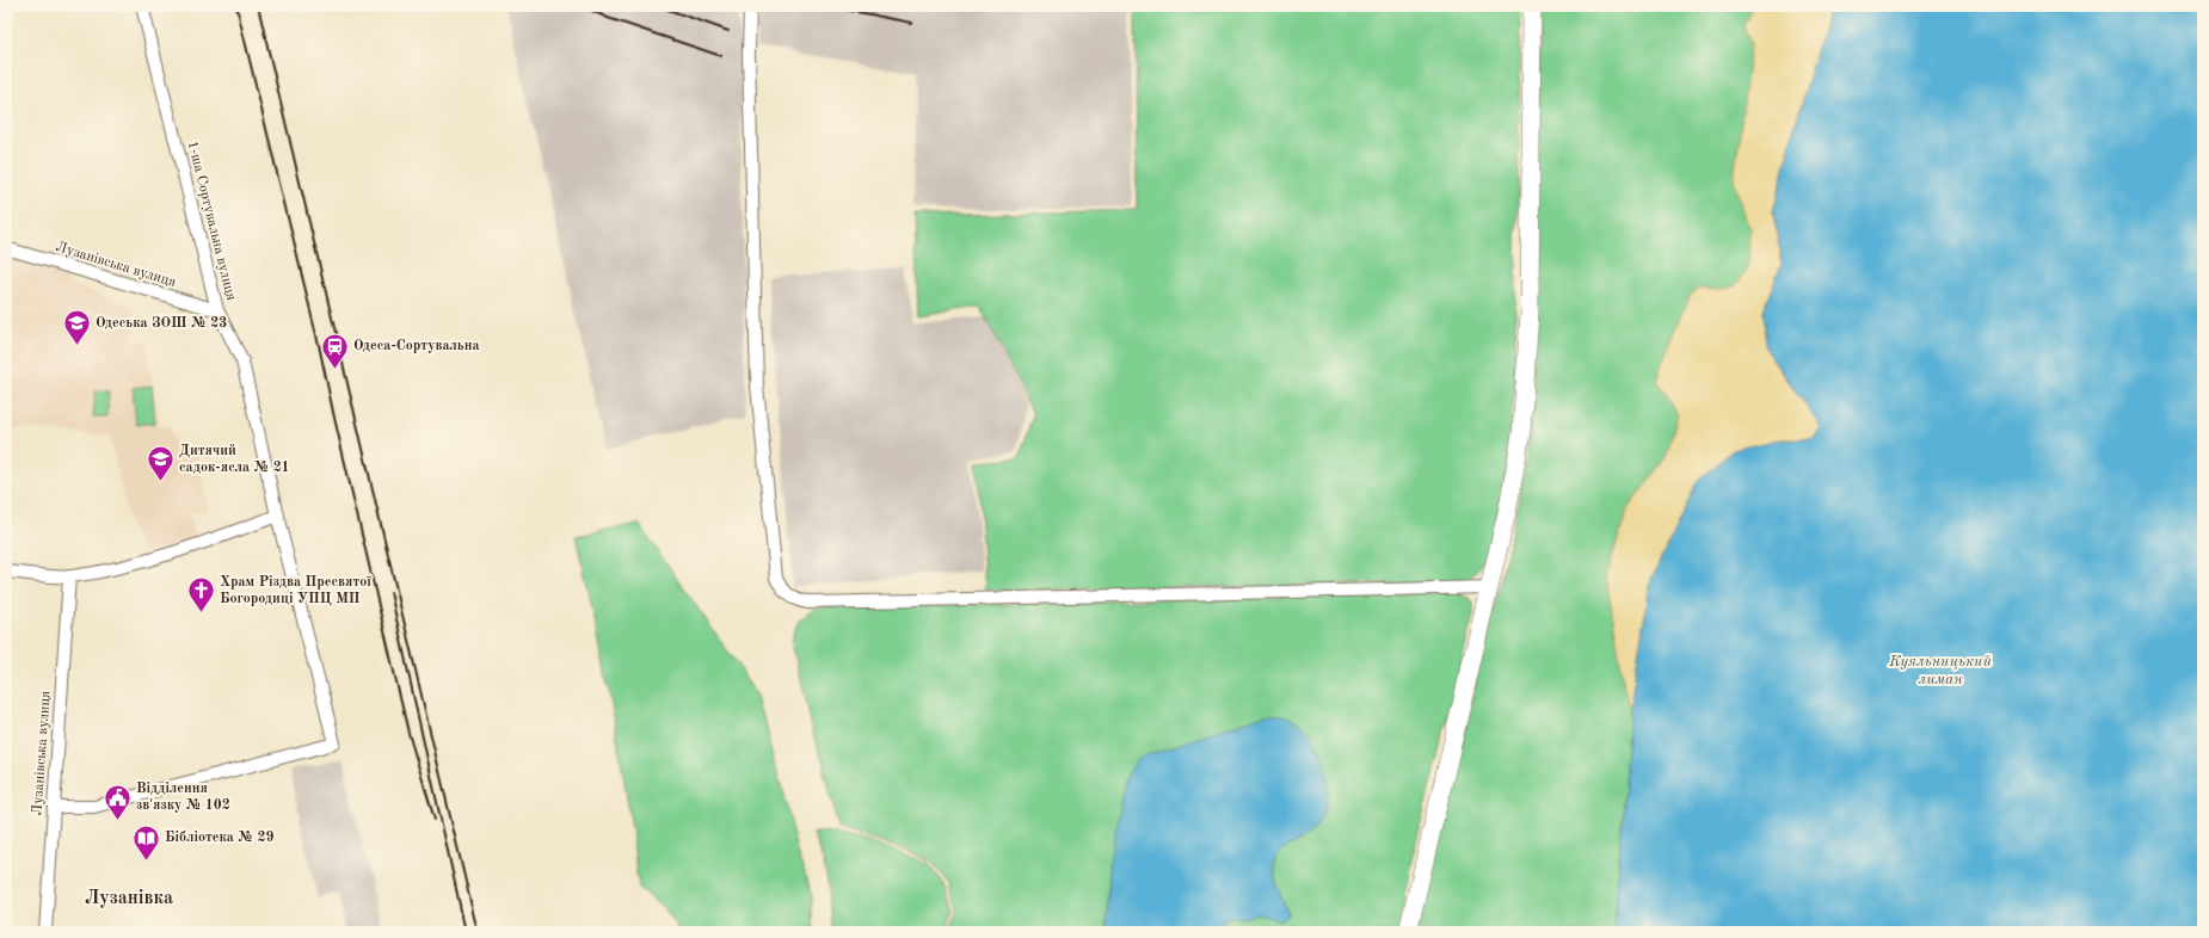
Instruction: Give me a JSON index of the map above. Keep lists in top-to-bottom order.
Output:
{
  "streets": {
    "street": ["1-ша Сортувальна вулиця", "Лузанівська вулиця"]
  },
  "crossings": [
    ["1-ша Сортувальна вулиця", "Лузанівська вулиця"]
  ],
  "districts": ["Лузанівка"],
  "water": ["Куяльницький лиман"],
  "places": {
    "school or university": ["Одеська ЗОШ № 23", "Дитячий садок-ясла № 21"],
    "station": ["Одеса-Сортувальна"],
    "church": ["Храм Різдва Пресвятої Богородиці УПЦ МП"],
    "public building": ["Відділення зв'язку № 102"],
    "library": ["Бібліотека № 29"]
  }
}
